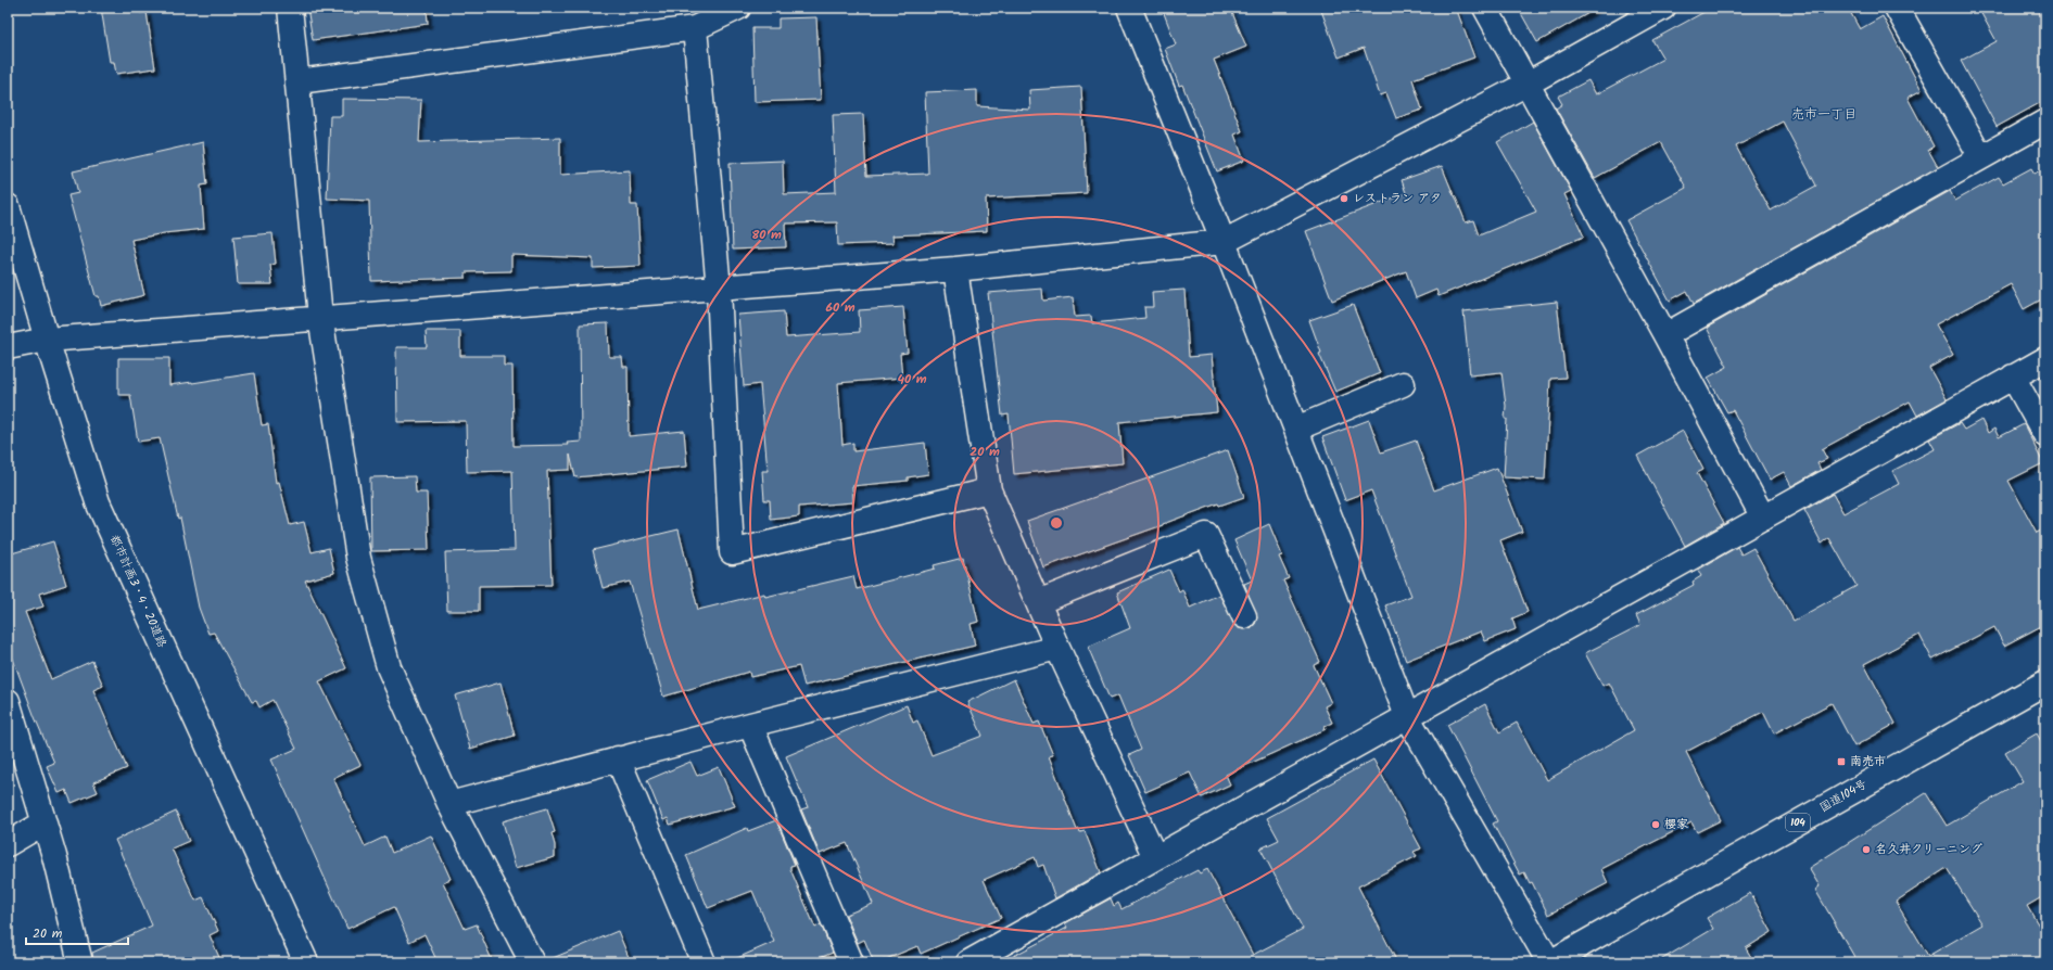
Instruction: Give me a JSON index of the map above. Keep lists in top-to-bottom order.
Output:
{
  "streets": {
    "main road": ["都市計画3・4・20道路", "国道104号", "104"]
  },
  "districts": ["売市一丁目"],
  "places": {
    "other": ["レストラン アタ", "櫻家", "名久井クリーニング"],
    "transit": ["南売市"]
  },
  "scale_bar": "20 m",
  "rings": [
    "80 m",
    "60 m",
    "40 m",
    "20 m"
  ]
}
